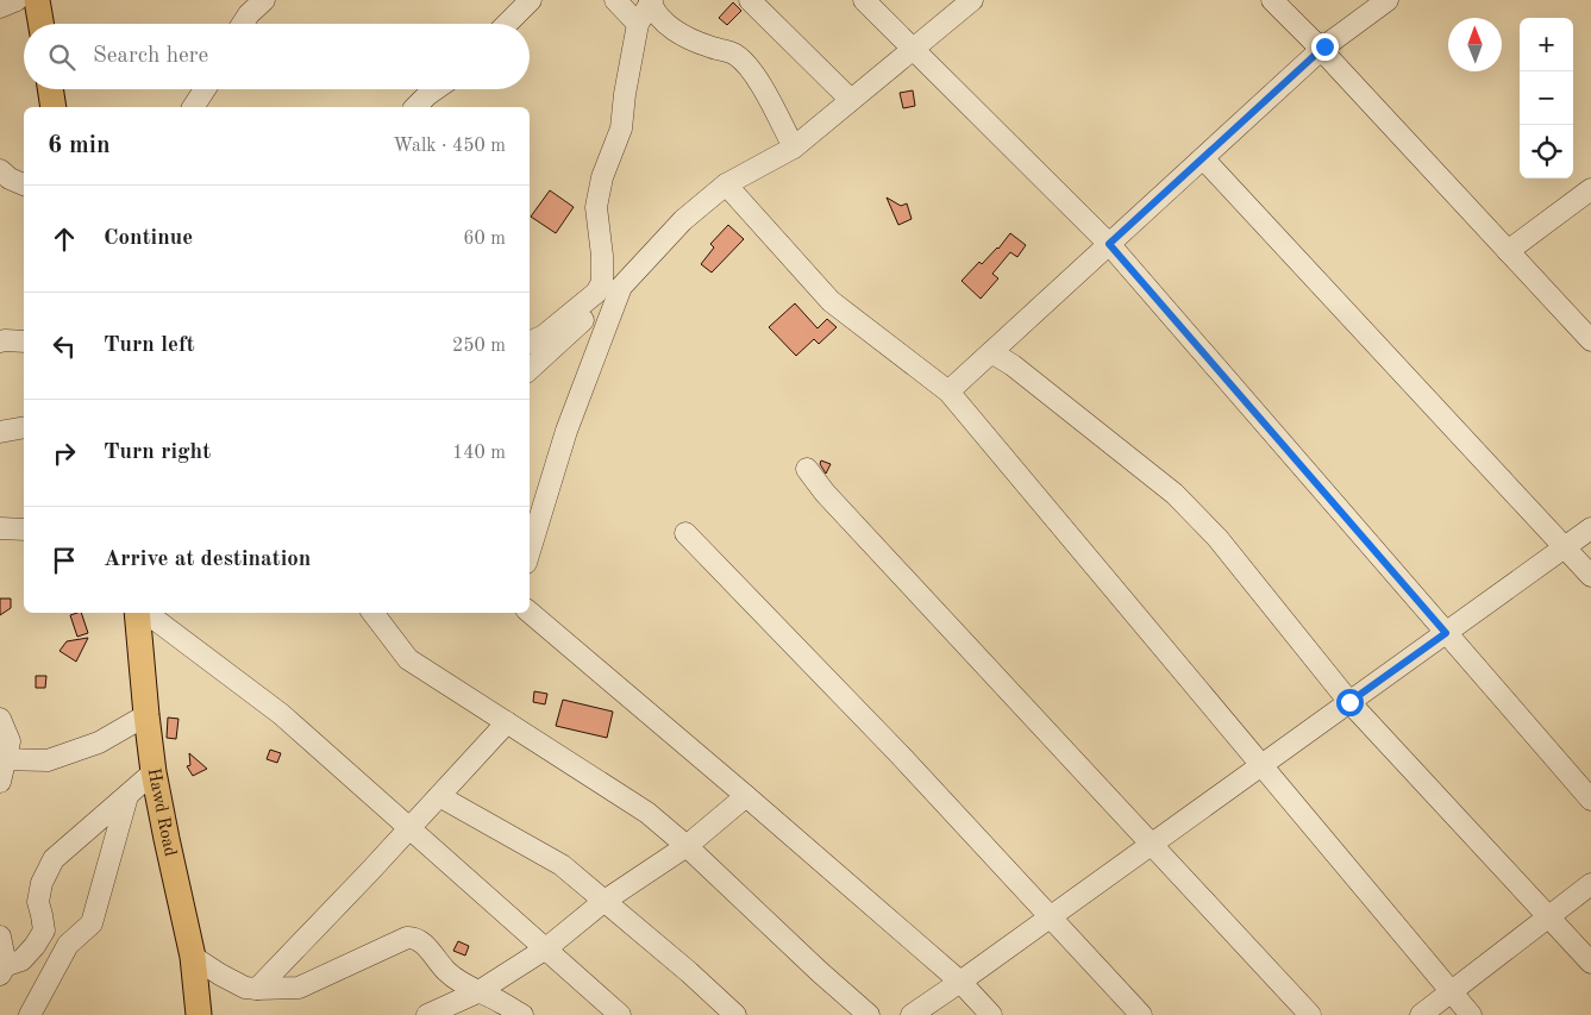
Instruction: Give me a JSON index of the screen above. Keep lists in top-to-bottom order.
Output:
{
  "streets": {
    "main road": ["Hawd Road"]
  },
  "north": "top",
  "page": {
    "map_buttons": ["+", "−"],
    "search": "Search here",
    "heading": ["6 min", "Walk · 450 m"],
    "list": [
      ["Continue", "60 m"],
      ["Turn left", "250 m"],
      ["Turn right", "140 m"],
      "Arrive at destination"
    ]
  }
}
